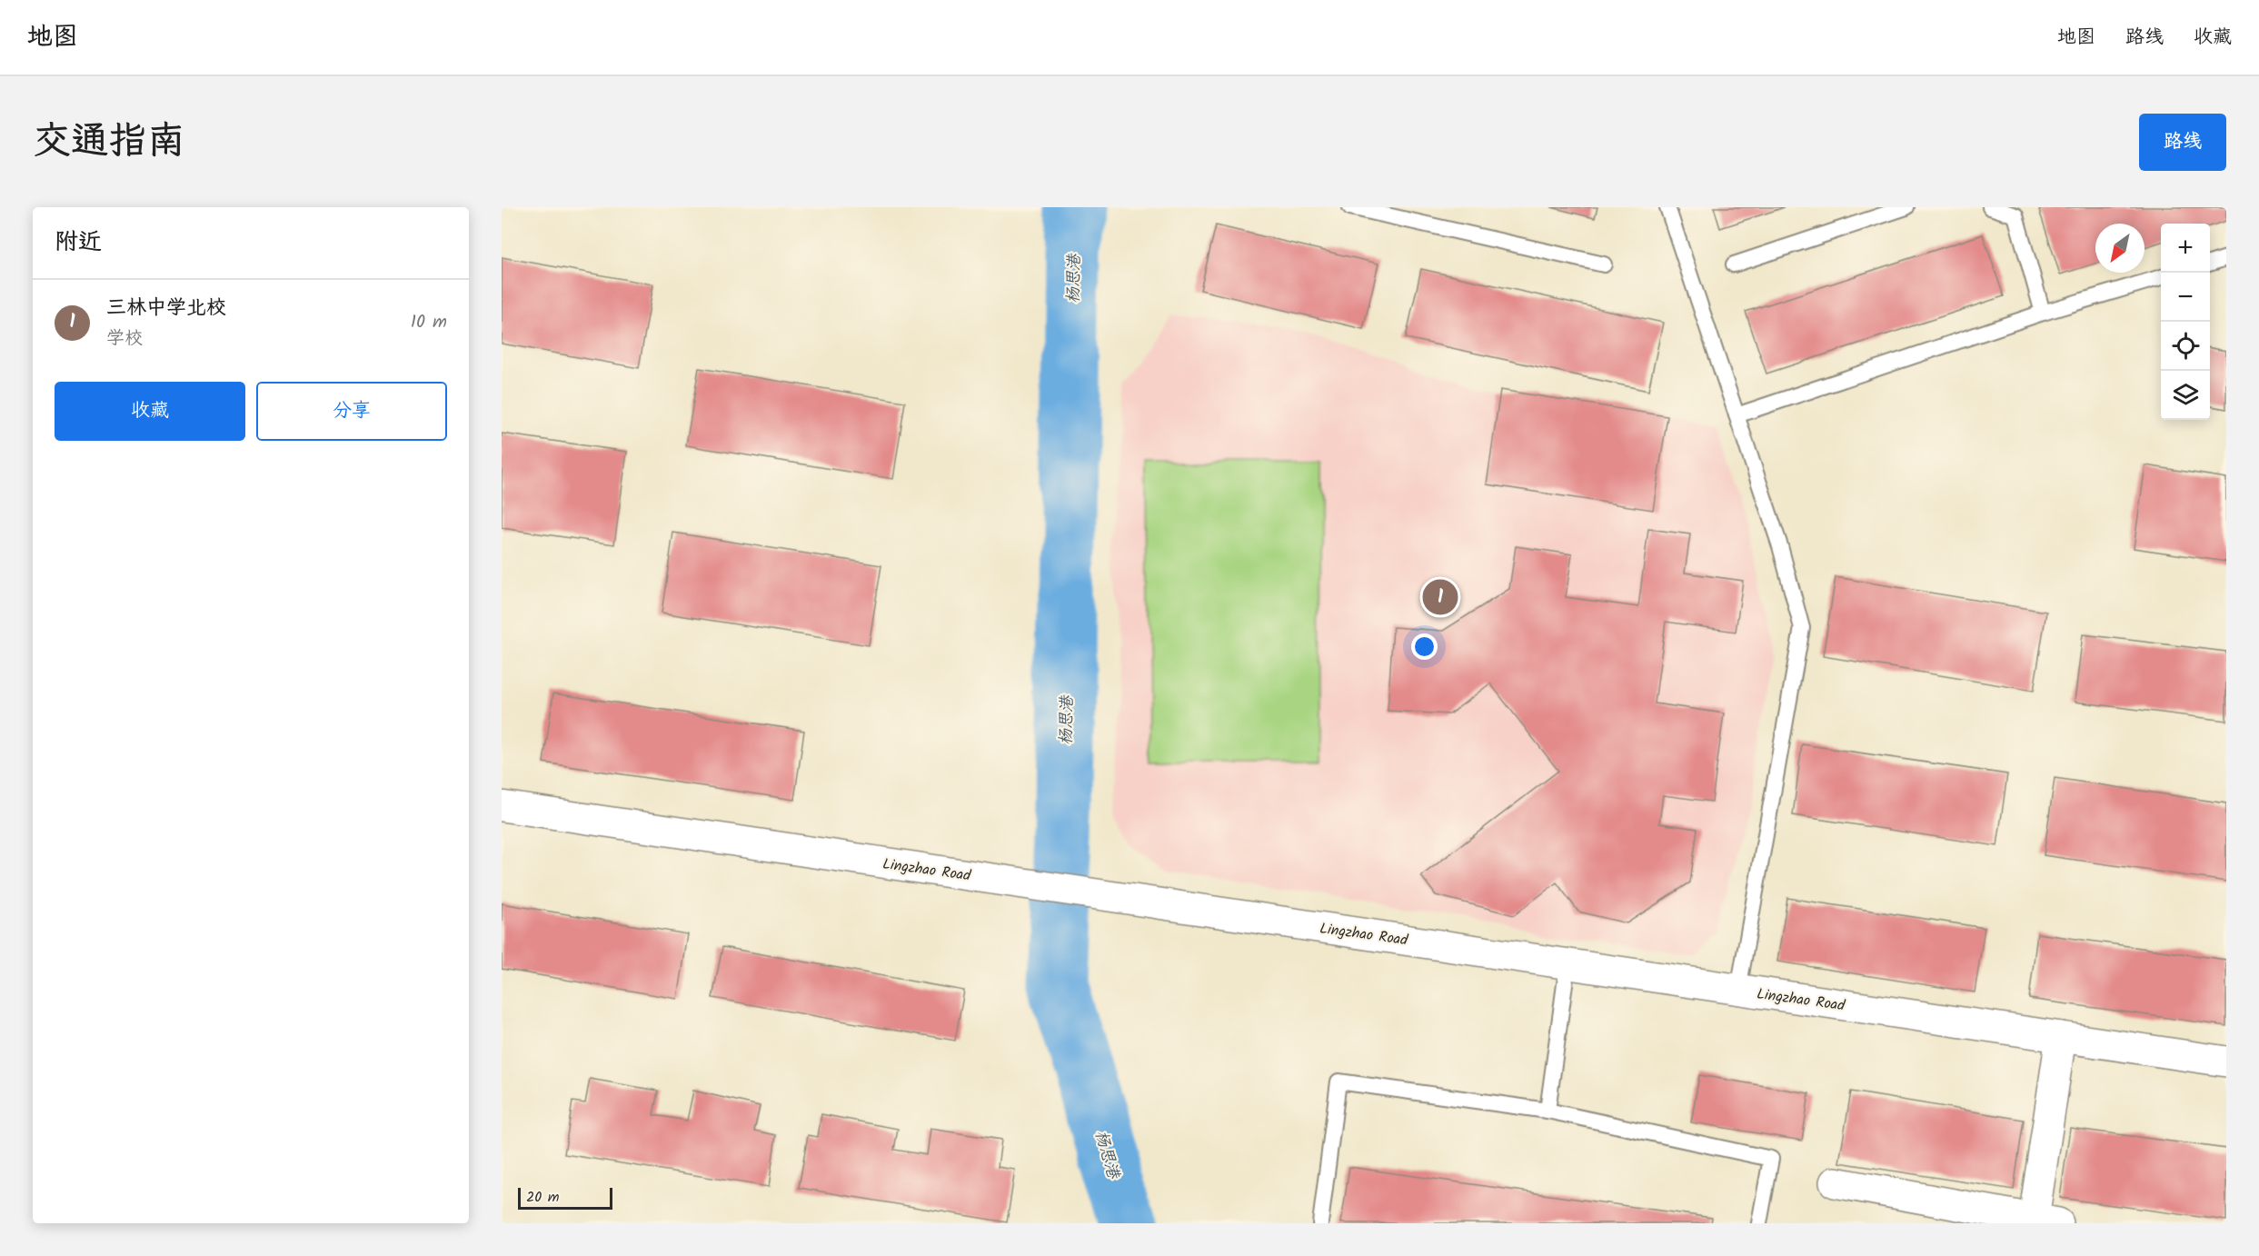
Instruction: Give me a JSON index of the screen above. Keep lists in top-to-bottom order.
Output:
{
  "streets": {
    "street": ["Lingzhao Road"]
  },
  "water": ["杨思港"],
  "scale_bar": "20 m",
  "north": "bottom left",
  "page": {
    "header": "地图",
    "nav": ["地图", "路线", "收藏"],
    "title": "交通指南",
    "buttons": [
      "路线",
      ["收藏", "分享"]
    ],
    "heading": "附近",
    "map_buttons": ["+", "−"],
    "list": [
      {
        "mark": "1",
        "name": "三林中学北校",
        "note": "学校",
        "value": "10 m"
      }
    ],
    "pins": "1",
    "scale": "20 m"
  }
}
